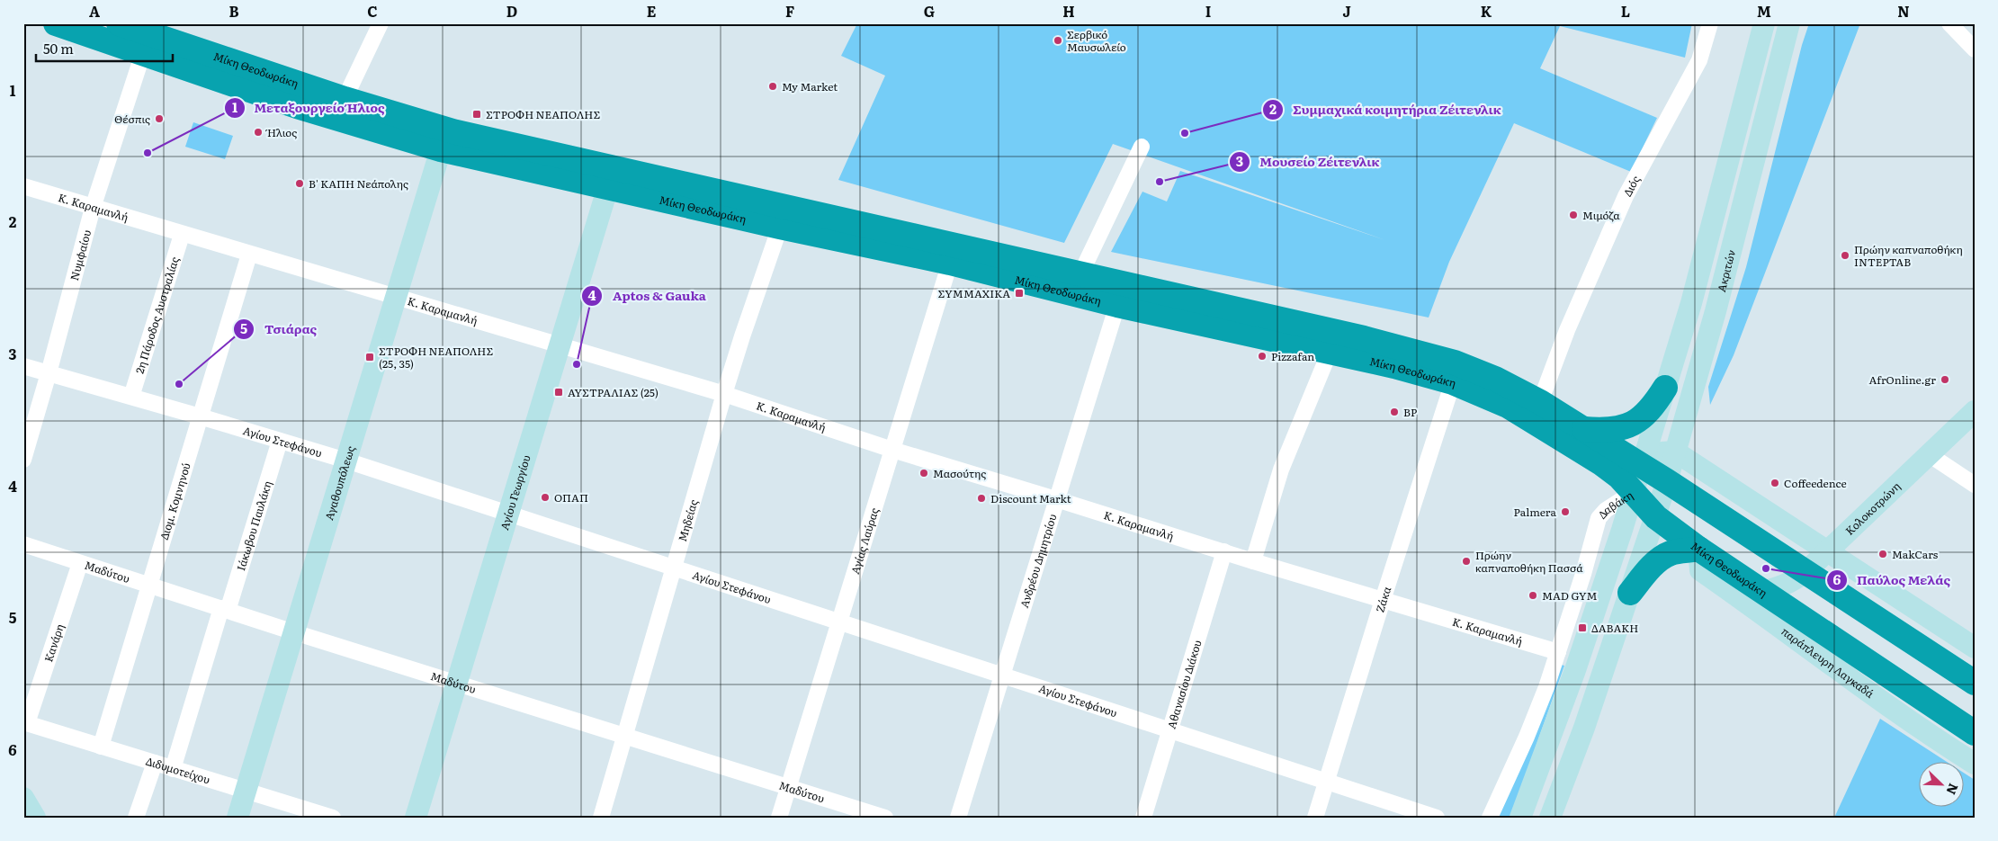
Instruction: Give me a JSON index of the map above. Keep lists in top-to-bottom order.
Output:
{
  "streets": {
    "highway": ["Μίκη Θεοδωράκη"],
    "street": [
      "Διός",
      "Κ. Καραμανλή",
      "Νυμφαίου",
      "Ακριτών",
      "2η Πάροδος Αυστραλίας",
      "Αγίου Στεφάνου",
      "Αγαθουπόλεως",
      "Αγίου Γεωργίου",
      "Διομ. Κομνηνού",
      "Δαβάκη",
      "Κολοκοτρώνη",
      "Μηδείας",
      "Ιάκωβου Παυλάκη",
      "Αγίας Λαύρας",
      "Ανδρέου Δημητρίου",
      "Μαδύτου",
      "Ζάκα",
      "Κανάρη",
      "παράπλευρη Λαγκαδά",
      "Αθανασίου Διάκου",
      "Διδυμοτείχου"
    ]
  },
  "crossings": [
    ["Μίκη Θεοδωράκη", "Διός"],
    ["Μίκη Θεοδωράκη", "Νυμφαίου"],
    ["Μίκη Θεοδωράκη", "Ακριτών"],
    ["Μίκη Θεοδωράκη", "Αγαθουπόλεως"],
    ["Μίκη Θεοδωράκη", "Αγίου Γεωργίου"],
    ["Μίκη Θεοδωράκη", "Δαβάκη"],
    ["Μίκη Θεοδωράκη", "Κολοκοτρώνη"],
    ["Μίκη Θεοδωράκη", "Μηδείας"],
    ["Μίκη Θεοδωράκη", "Αγίας Λαύρας"],
    ["Μίκη Θεοδωράκη", "Ανδρέου Δημητρίου"],
    ["Μίκη Θεοδωράκη", "Ζάκα"],
    ["Μίκη Θεοδωράκη", "παράπλευρη Λαγκαδά"],
    ["Κ. Καραμανλή", "Νυμφαίου"],
    ["Κ. Καραμανλή", "2η Πάροδος Αυστραλίας"],
    ["Κ. Καραμανλή", "Αγαθουπόλεως"],
    ["Κ. Καραμανλή", "Αγίου Γεωργίου"],
    ["Κ. Καραμανλή", "Διομ. Κομνηνού"],
    ["Κ. Καραμανλή", "Δαβάκη"],
    ["Κ. Καραμανλή", "Μηδείας"],
    ["Κ. Καραμανλή", "Αγίας Λαύρας"],
    ["Κ. Καραμανλή", "Ανδρέου Δημητρίου"],
    ["Κ. Καραμανλή", "Ζάκα"],
    ["Κ. Καραμανλή", "Αθανασίου Διάκου"],
    ["Νυμφαίου", "Αγίου Στεφάνου"],
    ["2η Πάροδος Αυστραλίας", "Αγίου Στεφάνου"],
    ["Αγίου Στεφάνου", "Αγαθουπόλεως"],
    ["Αγίου Στεφάνου", "Αγίου Γεωργίου"],
    ["Αγίου Στεφάνου", "Διομ. Κομνηνού"],
    ["Αγίου Στεφάνου", "Μηδείας"],
    ["Αγίου Στεφάνου", "Ιάκωβου Παυλάκη"],
    ["Αγίου Στεφάνου", "Αγίας Λαύρας"],
    ["Αγίου Στεφάνου", "Ανδρέου Δημητρίου"],
    ["Αγίου Στεφάνου", "Ζάκα"],
    ["Αγίου Στεφάνου", "Αθανασίου Διάκου"],
    ["Αγαθουπόλεως", "Μαδύτου"],
    ["Αγαθουπόλεως", "Διδυμοτείχου"],
    ["Αγίου Γεωργίου", "Μαδύτου"],
    ["Διομ. Κομνηνού", "Μαδύτου"],
    ["Διομ. Κομνηνού", "Διδυμοτείχου"],
    ["Μηδείας", "Μαδύτου"],
    ["Ιάκωβου Παυλάκη", "Μαδύτου"],
    ["Ιάκωβου Παυλάκη", "Διδυμοτείχου"],
    ["Αγίας Λαύρας", "Μαδύτου"],
    ["Μαδύτου", "Κανάρη"],
    ["Κανάρη", "Διδυμοτείχου"]
  ],
  "places": {
    "other": [
      "Σερβικό Μαυσωλείο",
      "My Market",
      "Θέσπις",
      "Ήλιος",
      "Συμμαχικά κοιμητήρια Ζέιτενλικ",
      "Μεταξουργείο Ήλιος",
      "Μουσείο Ζέιτενλικ",
      "Β' ΚΑΠΗ Νεάπολης",
      "Μιμόζα",
      "Πρώην καπναποθήκη ΙΝΤΕΡΤΑΒ",
      "Pizzafan",
      "Aptos & Gauka",
      "AfrOnline.gr",
      "Τσιάρας",
      "BP",
      "Μασούτης",
      "Coffeedence",
      "ΟΠΑΠ",
      "Discount Markt",
      "Palmera",
      "MakCars",
      "Πρώην καπναποθήκη Πασσά",
      "Παύλος Μελάς",
      "MAD GYM"
    ],
    "transit": [
      "ΣΤΡΟΦΗ ΝΕΑΠΟΛΗΣ",
      "ΣΥΜΜΑΧΙΚΑ",
      "ΣΤΡΟΦΗ ΝΕΑΠΟΛΗΣ (25, 35)",
      "ΑΥΣΤΡΑΛΙΑΣ (25)",
      "ΔΑΒΑΚΗ"
    ]
  },
  "scale_bar": "50 m",
  "north": "bottom right",
  "grid": {
    "columns": [
      "A",
      "B",
      "C",
      "D",
      "E",
      "F",
      "G",
      "H",
      "I",
      "J",
      "K",
      "L",
      "M",
      "N"
    ],
    "rows": [
      "1",
      "2",
      "3",
      "4",
      "5",
      "6"
    ]
  }
}
